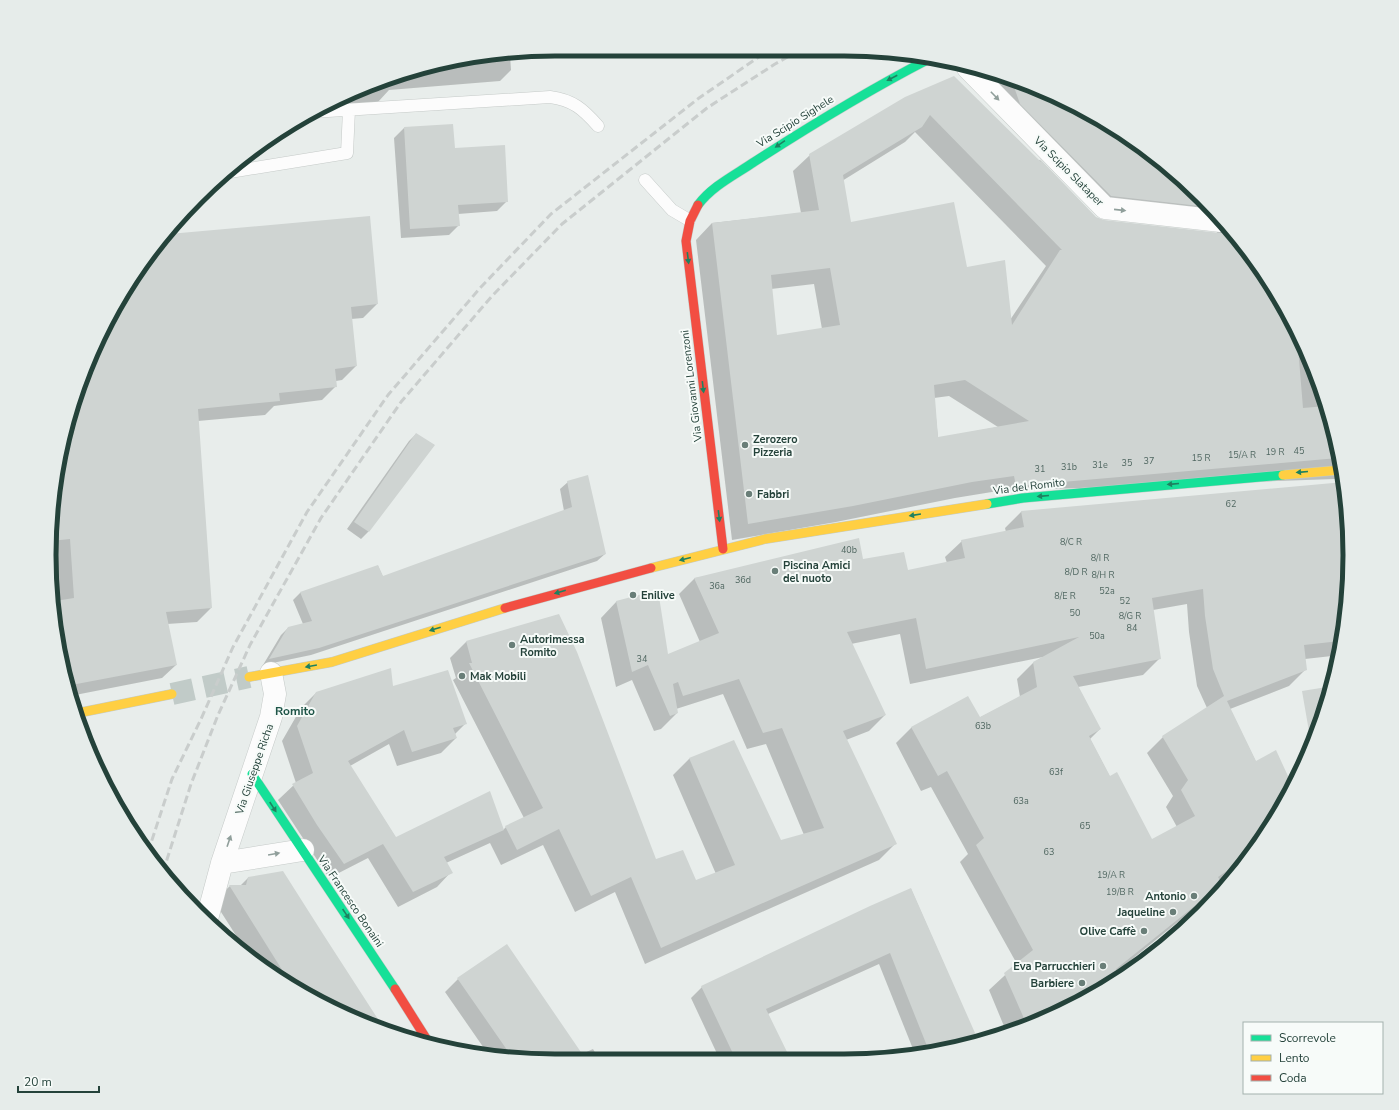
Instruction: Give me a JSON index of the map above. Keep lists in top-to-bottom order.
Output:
{
  "streets": {
    "street": [
      "Via Scipio Sighele",
      "Via Scipio Slataper",
      "Via Giovanni Lorenzoni",
      "Via del Romito",
      "Via Giuseppe Richa",
      "Via Francesco Bonaini"
    ]
  },
  "crossings": [
    ["Via Scipio Sighele", "Via Giovanni Lorenzoni"],
    ["Via Giovanni Lorenzoni", "Via del Romito"],
    ["Via del Romito", "Via Giuseppe Richa"],
    ["Via Giuseppe Richa", "Via Francesco Bonaini"]
  ],
  "one_way": [
    "Via Scipio Sighele",
    "Via Scipio Slataper",
    "Via Giovanni Lorenzoni",
    "Via del Romito",
    "Via Giuseppe Richa",
    "Via Francesco Bonaini"
  ],
  "districts": ["Romito"],
  "places": [
    "Zerozero Pizzeria",
    "Fabbri",
    "Piscina Amici del nuoto",
    "Enilive",
    "Autorimessa Romito",
    "Mak Mobili",
    "Antonio",
    "Jaqueline",
    "Olive Caffè",
    "Eva Parrucchieri",
    "Barbiere"
  ],
  "house_numbers": [
    "45",
    "19 R",
    "15/A R",
    "15 R",
    "37",
    "35",
    "31e",
    "31b",
    "31",
    "62",
    "8/C R",
    "40b",
    "8/I R",
    "8/D R",
    "8/H R",
    "36d",
    "36a",
    "52a",
    "8/E R",
    "52",
    "50",
    "8/G R",
    "84",
    "50a",
    "34",
    "63b",
    "63f",
    "63a",
    "65",
    "63",
    "19/A R",
    "19/B R"
  ],
  "legend": ["Scorrevole", "Lento", "Coda"],
  "scale_bar": "20 m"
}
